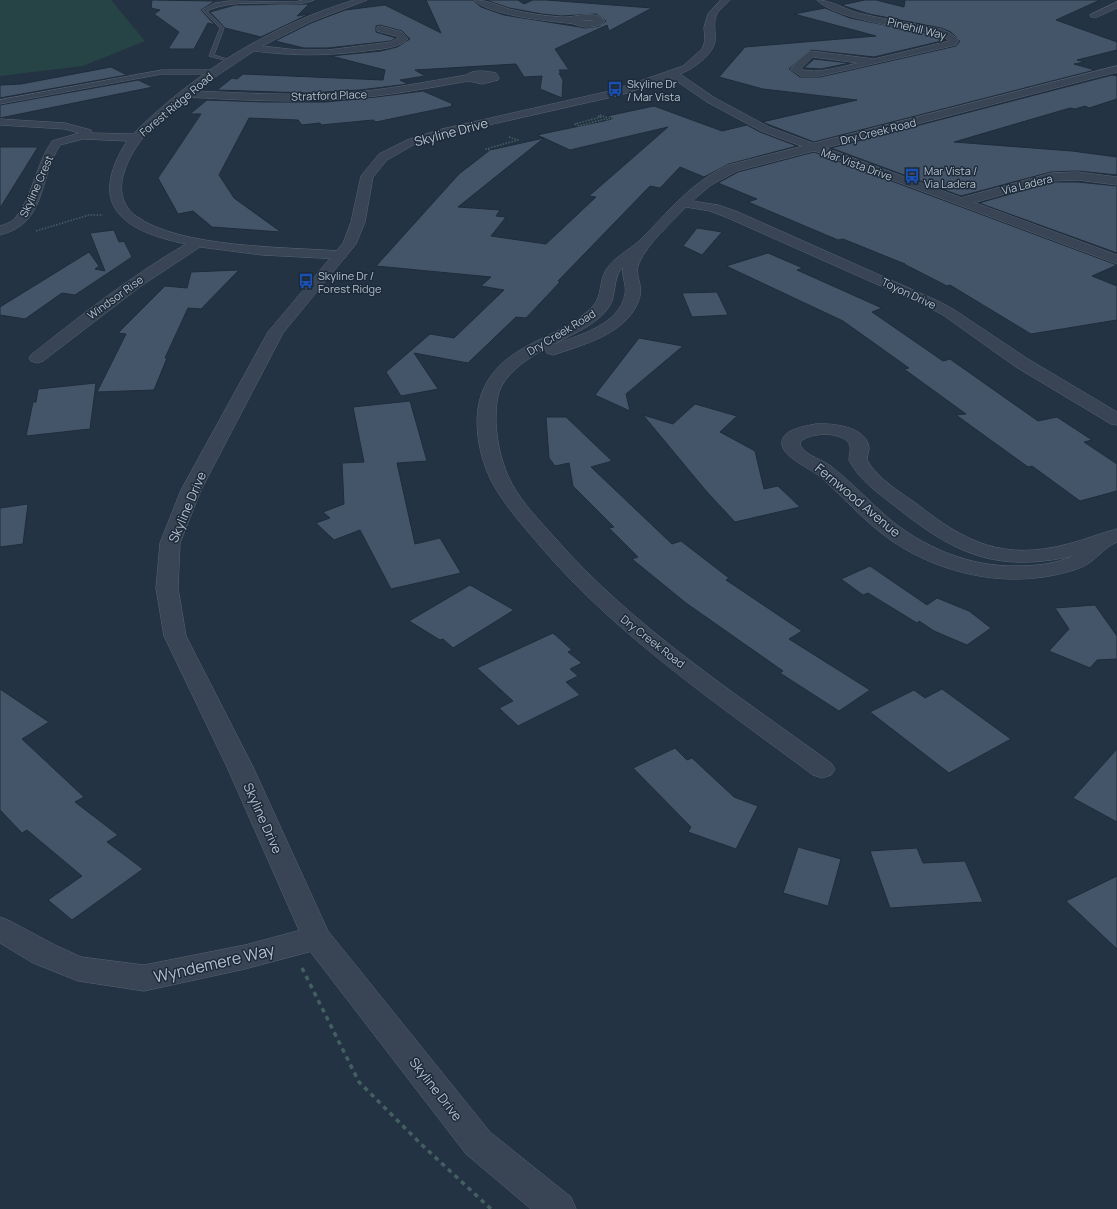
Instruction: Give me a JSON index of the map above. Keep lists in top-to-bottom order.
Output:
{
  "streets": {
    "street": [
      "Pinehill Way",
      "Stratford Place",
      "Forest Ridge Road",
      "Dry Creek Road",
      "Skyline Drive",
      "Mar Vista Drive",
      "Via Ladera",
      "Skyline Crest",
      "Toyon Drive",
      "Windsor Rise",
      "Fernwood Avenue",
      "Wyndemere Way"
    ]
  },
  "crossings": [
    ["Stratford Place", "Forest Ridge Road"],
    ["Forest Ridge Road", "Skyline Drive"],
    ["Forest Ridge Road", "Windsor Rise"],
    ["Dry Creek Road", "Mar Vista Drive"],
    ["Dry Creek Road", "Toyon Drive"],
    ["Skyline Drive", "Mar Vista Drive"],
    ["Skyline Drive", "Wyndemere Way"],
    ["Mar Vista Drive", "Via Ladera"]
  ],
  "places": {
    "bus stop": ["Skyline Dr / Mar Vista", "Mar Vista / Via Ladera", "Skyline Dr / Forest Ridge"]
  }
}
